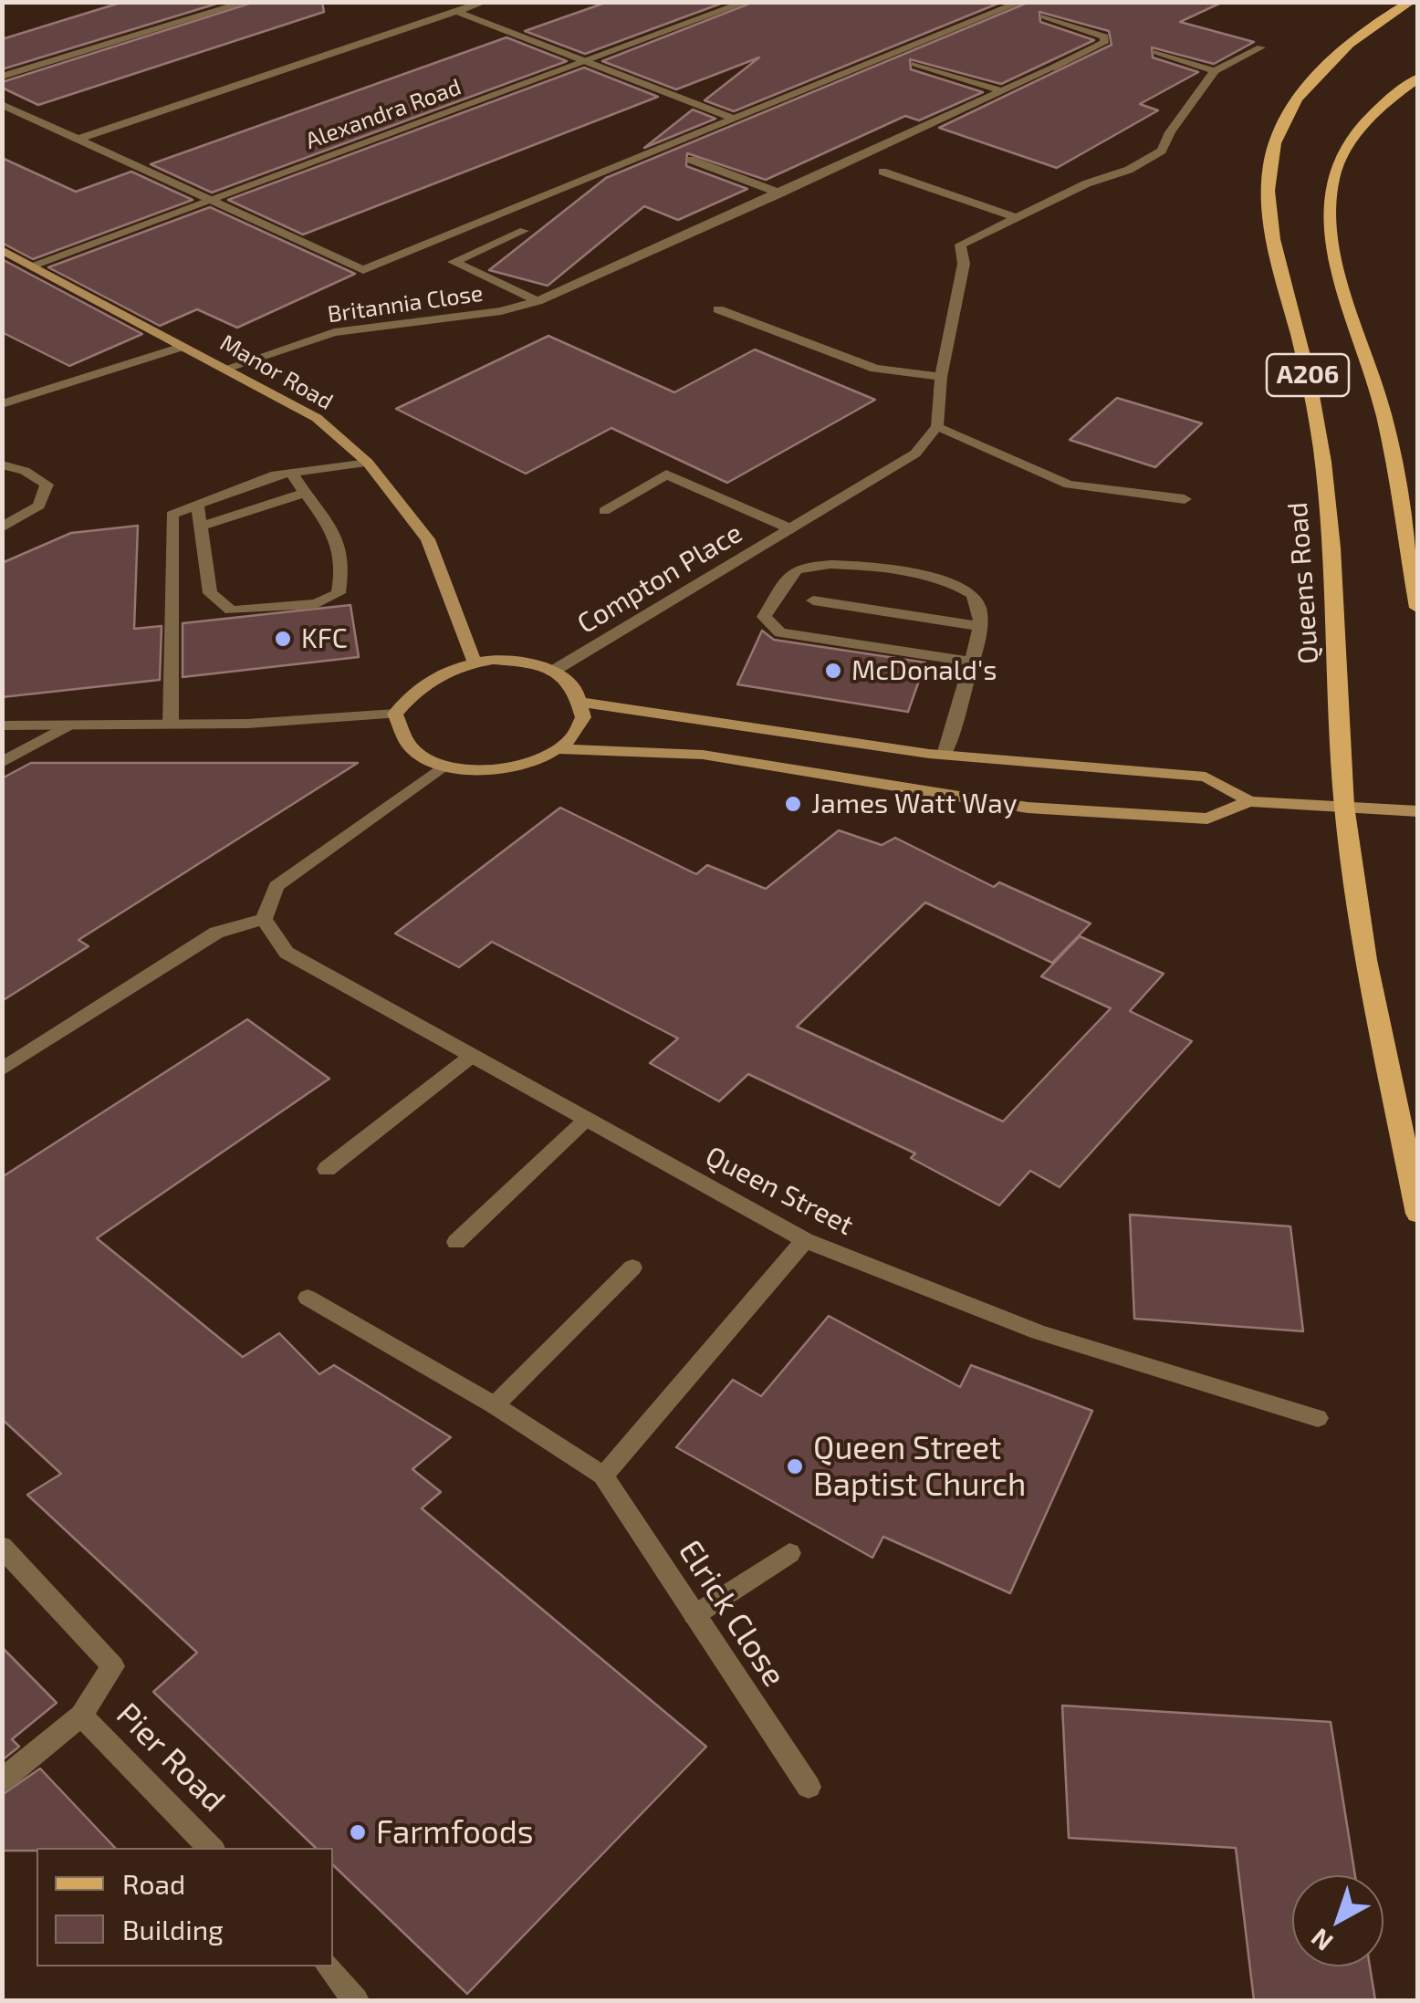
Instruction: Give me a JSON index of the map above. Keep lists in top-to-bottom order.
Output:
{
  "streets": {
    "main road": ["A206", "Queens Road"],
    "street": [
      "Alexandra Road",
      "Britannia Close",
      "Manor Road",
      "Compton Place",
      "Queen Street",
      "Elrick Close",
      "Pier Road"
    ]
  },
  "crossings": [
    ["Alexandra Road", "Manor Road"],
    ["Britannia Close", "Manor Road"],
    ["Manor Road", "Compton Place"]
  ],
  "places": [
    "KFC",
    "McDonald's",
    "James Watt Way",
    "Queen Street Baptist Church",
    "Farmfoods"
  ],
  "legend": ["Road", "Building"],
  "north": "bottom left"
}
